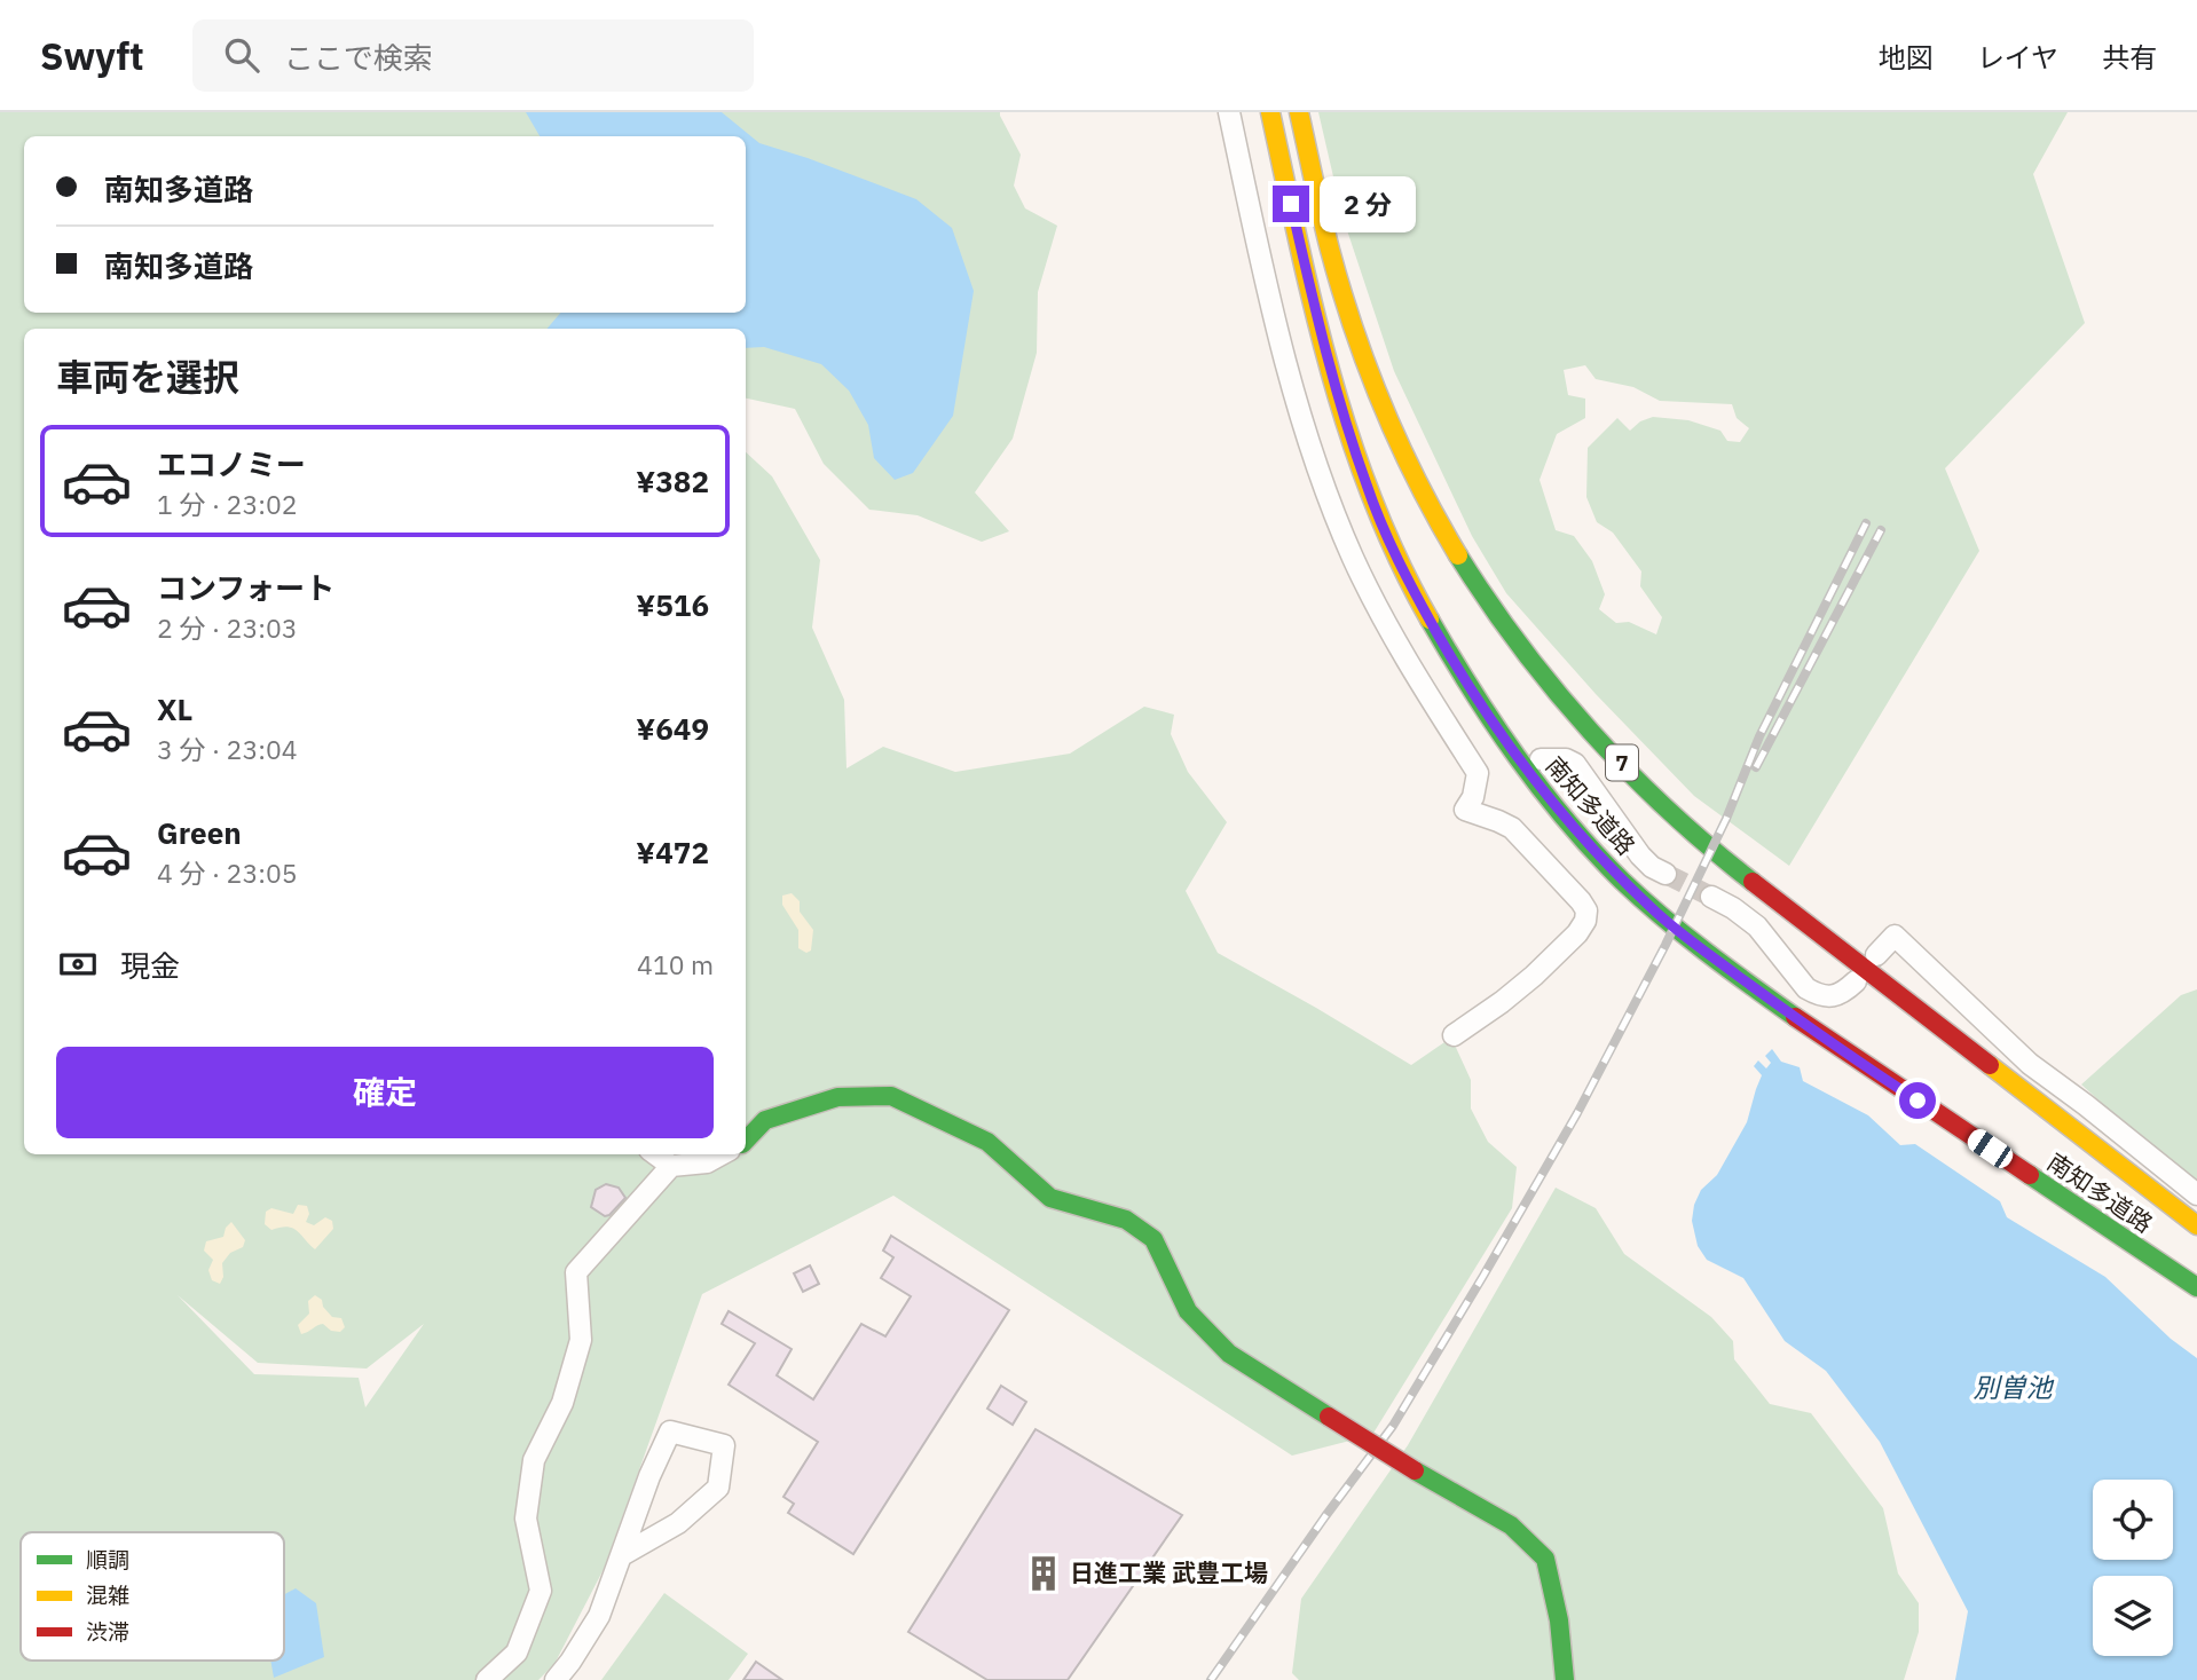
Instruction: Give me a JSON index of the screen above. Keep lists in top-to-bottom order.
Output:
{
  "streets": {
    "main road": ["7", "南知多道路"]
  },
  "water": ["別曽池"],
  "places": {
    "building": ["日進工業 武豊工場"]
  },
  "legend": ["順調", "混雑", "渋滞"],
  "page": {
    "header": "Swyft",
    "search": "ここで検索",
    "nav": ["地図", "レイヤ", "共有"],
    "banner": ["南知多道路", "南知多道路"],
    "bubble": "2 分",
    "heading": "車両を選択",
    "list": [
      {
        "name": "エコノミー",
        "note": "1 分 · 23:02",
        "value": "¥382"
      },
      {
        "name": "コンフォート",
        "note": "2 分 · 23:03",
        "value": "¥516"
      },
      {
        "name": "XL",
        "note": "3 分 · 23:04",
        "value": "¥649"
      },
      {
        "name": "Green",
        "note": "4 分 · 23:05",
        "value": "¥472"
      }
    ],
    "pay": ["現金", "410 m"],
    "buttons": "確定"
  }
}
